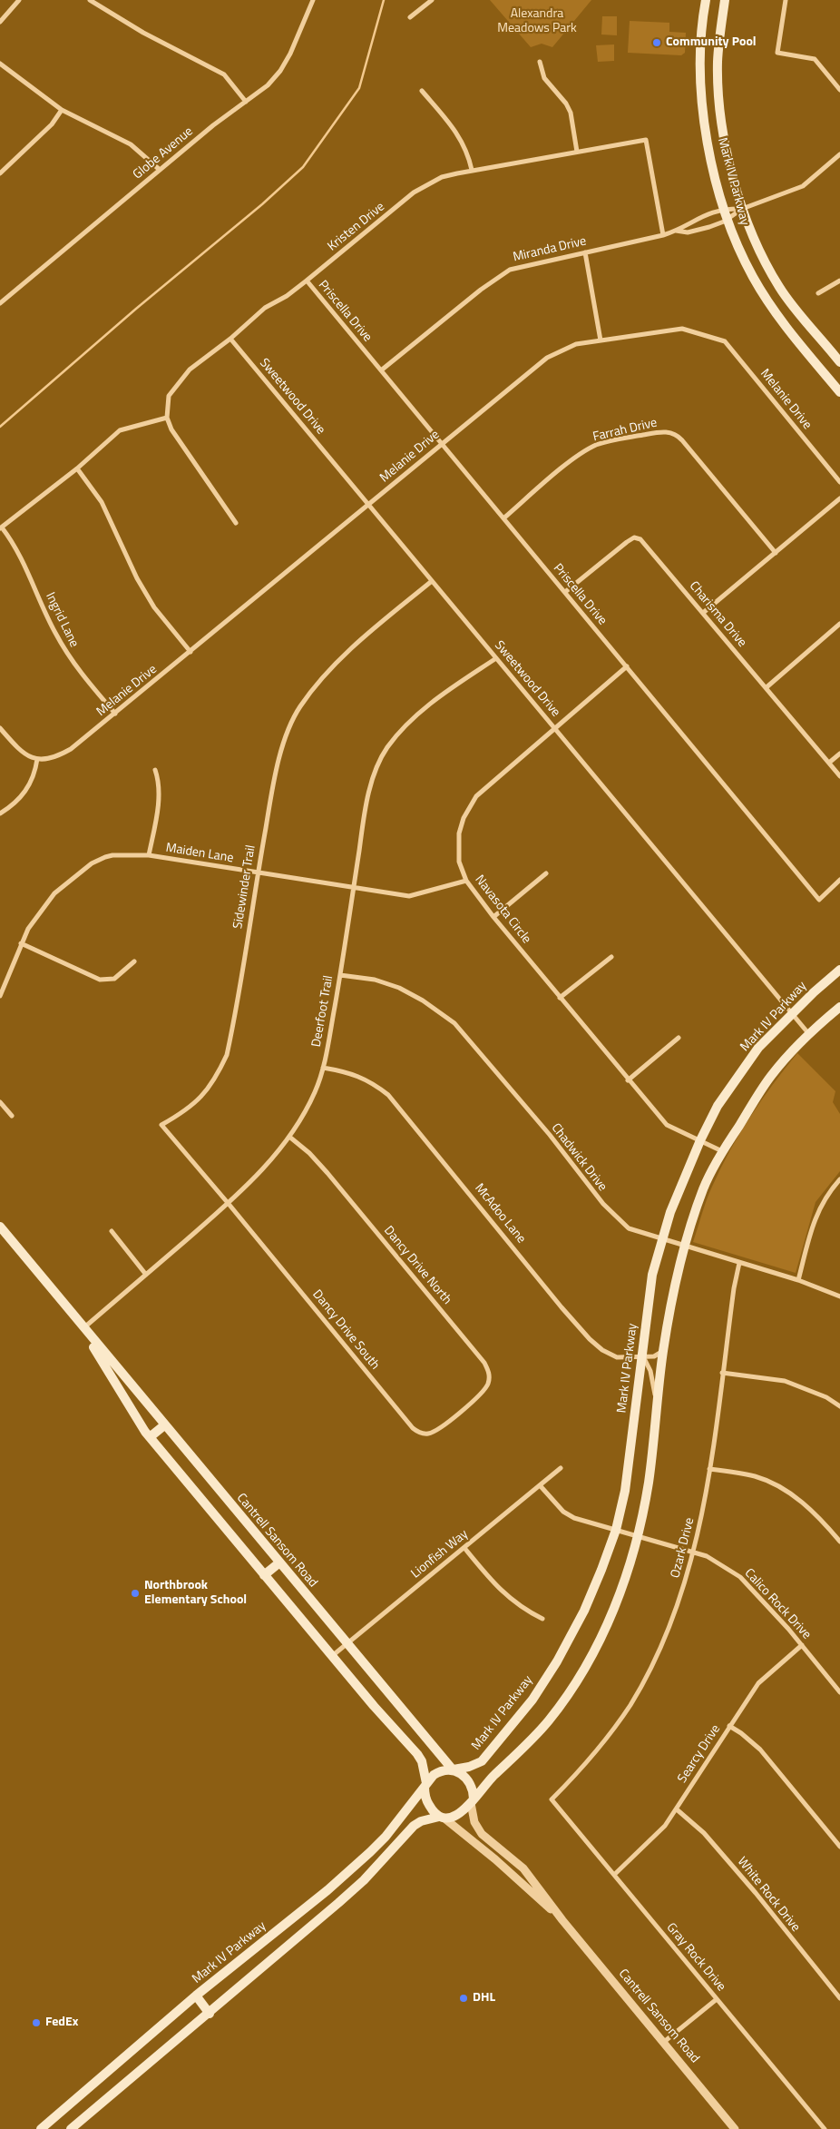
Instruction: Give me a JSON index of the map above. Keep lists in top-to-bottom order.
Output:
{
  "streets": {
    "main road": ["Mark IV Parkway", "Cantrell Sansom Road"],
    "street": [
      "Globe Avenue",
      "Kristen Drive",
      "Miranda Drive",
      "Priscella Drive",
      "Sweetwood Drive",
      "Melanie Drive",
      "Farrah Drive",
      "Charisma Drive",
      "Ingrid Lane",
      "Maiden Lane",
      "Sidewinder Trail",
      "Navasota Circle",
      "Deerfoot Trail",
      "Chadwick Drive",
      "McAdoo Lane",
      "Dancy Drive North",
      "Dancy Drive South",
      "Ozark Drive",
      "Lionfish Way",
      "Calico Rock Drive",
      "Searcy Drive",
      "White Rock Drive",
      "Gray Rock Drive"
    ]
  },
  "crossings": [
    ["Mark IV Parkway", "Miranda Drive"],
    ["Mark IV Parkway", "Sweetwood Drive"],
    ["Mark IV Parkway", "Navasota Circle"],
    ["Mark IV Parkway", "Chadwick Drive"],
    ["Mark IV Parkway", "McAdoo Lane"],
    ["Mark IV Parkway", "Cantrell Sansom Road"],
    ["Mark IV Parkway", "Calico Rock Drive"],
    ["Kristen Drive", "Miranda Drive"],
    ["Kristen Drive", "Priscella Drive"],
    ["Kristen Drive", "Sweetwood Drive"],
    ["Miranda Drive", "Priscella Drive"],
    ["Priscella Drive", "Melanie Drive"],
    ["Priscella Drive", "Farrah Drive"],
    ["Priscella Drive", "Charisma Drive"],
    ["Priscella Drive", "Navasota Circle"],
    ["Sweetwood Drive", "Melanie Drive"],
    ["Sweetwood Drive", "Sidewinder Trail"],
    ["Sweetwood Drive", "Navasota Circle"],
    ["Sweetwood Drive", "Deerfoot Trail"],
    ["Melanie Drive", "Ingrid Lane"],
    ["Maiden Lane", "Sidewinder Trail"],
    ["Maiden Lane", "Navasota Circle"],
    ["Maiden Lane", "Deerfoot Trail"],
    ["Sidewinder Trail", "Deerfoot Trail"],
    ["Sidewinder Trail", "Dancy Drive South"],
    ["Deerfoot Trail", "Chadwick Drive"],
    ["Deerfoot Trail", "McAdoo Lane"],
    ["Deerfoot Trail", "Dancy Drive North"],
    ["Deerfoot Trail", "Dancy Drive South"],
    ["Deerfoot Trail", "Cantrell Sansom Road"],
    ["Chadwick Drive", "Ozark Drive"],
    ["Dancy Drive North", "Dancy Drive South"],
    ["Cantrell Sansom Road", "Lionfish Way"],
    ["Ozark Drive", "Calico Rock Drive"],
    ["Ozark Drive", "Gray Rock Drive"],
    ["Lionfish Way", "Calico Rock Drive"],
    ["Calico Rock Drive", "Searcy Drive"],
    ["Searcy Drive", "White Rock Drive"],
    ["Searcy Drive", "Gray Rock Drive"]
  ],
  "parks": ["Alexandra Meadows Park"],
  "places": [
    "Community Pool",
    "Northbrook Elementary School",
    "DHL",
    "FedEx"
  ]
}
